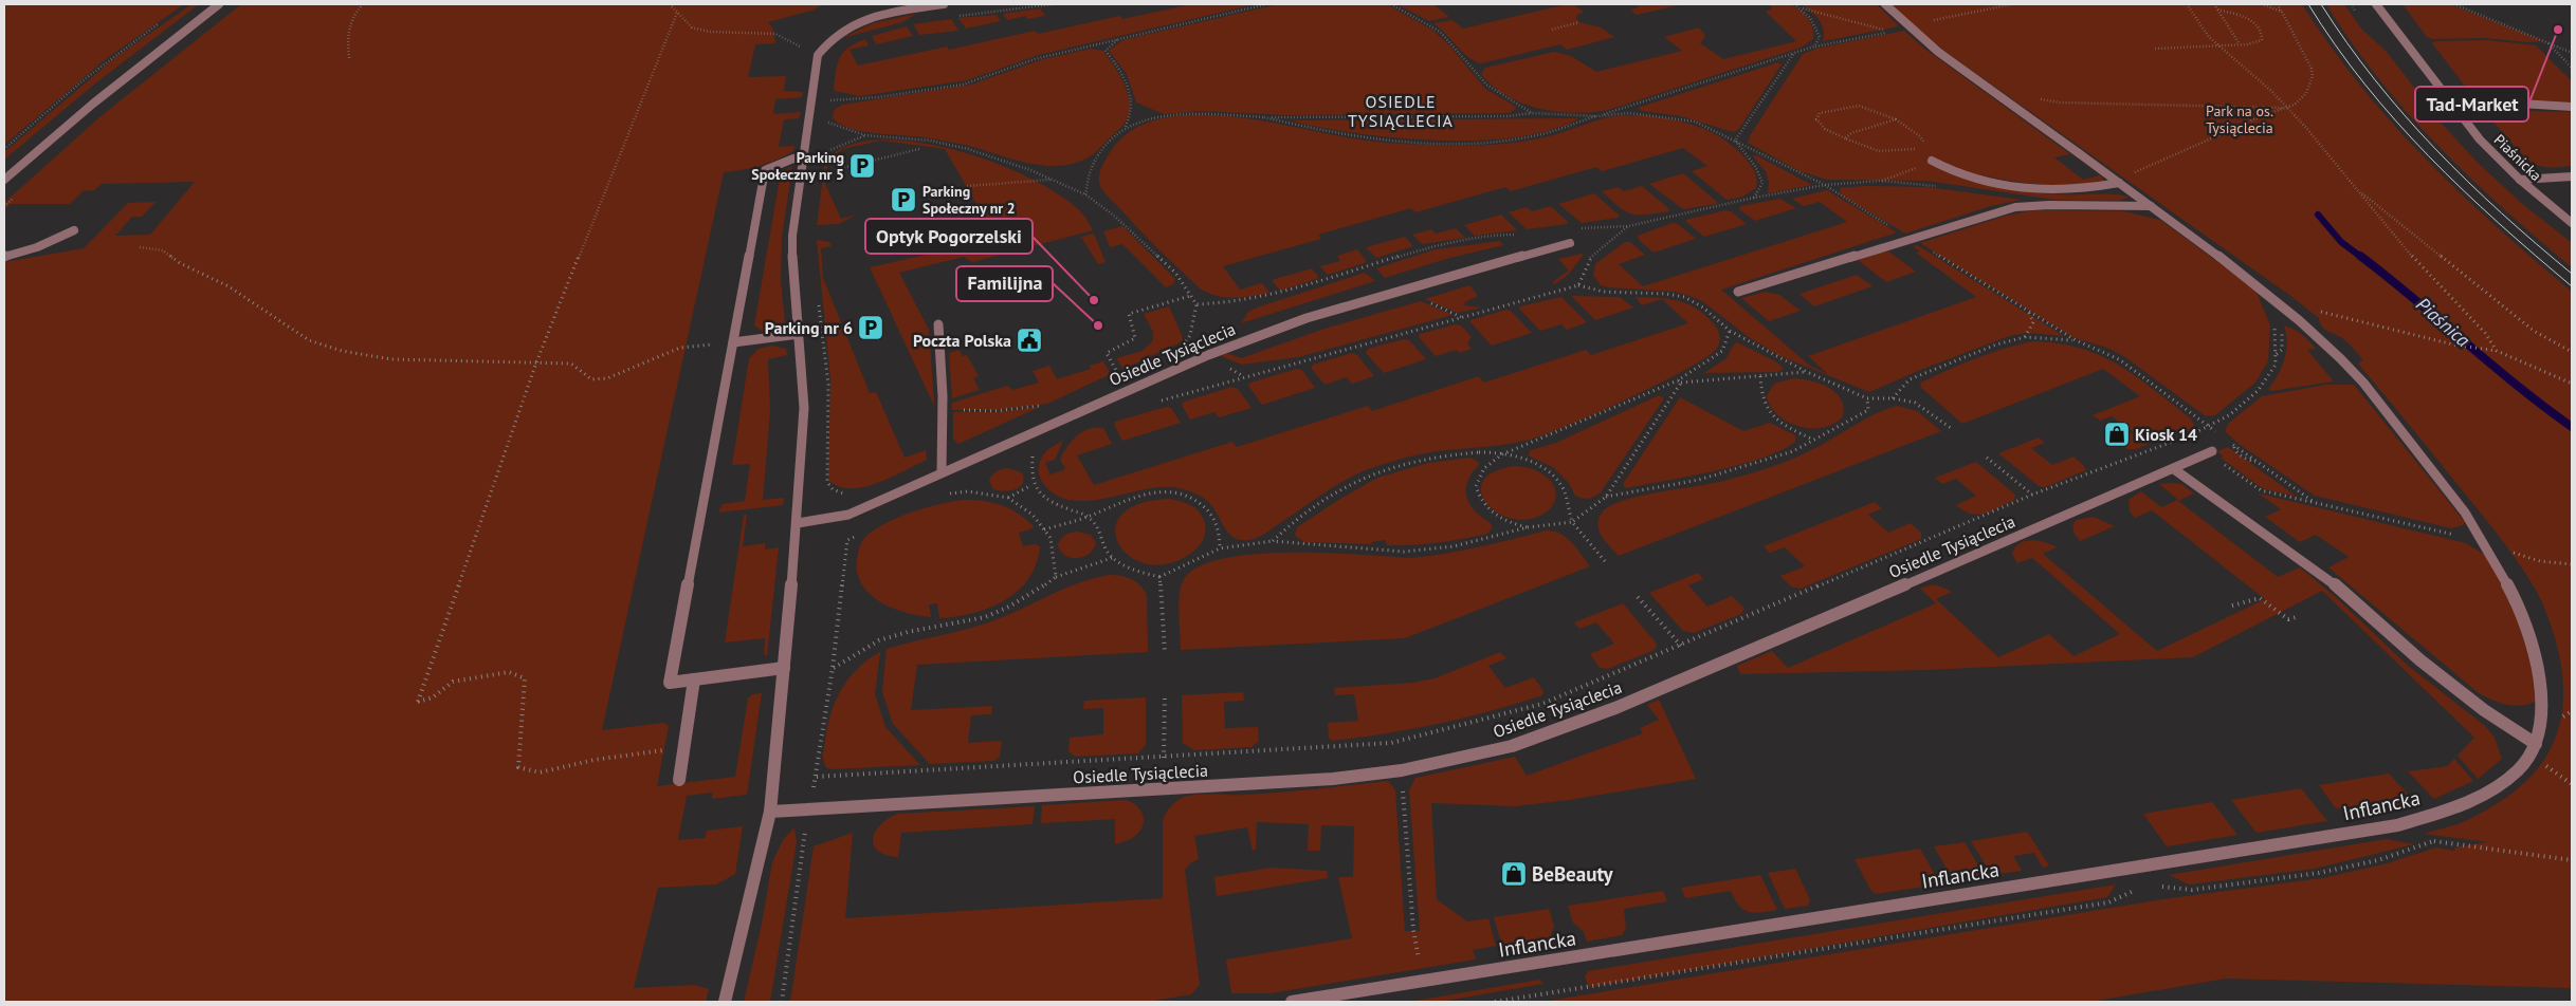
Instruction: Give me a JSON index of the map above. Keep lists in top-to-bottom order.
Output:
{
  "streets": {
    "street": ["Piaśnicka", "Osiedle Tysiąclecia", "Inflancka"]
  },
  "districts": ["OSIEDLE TYSIĄCLECIA"],
  "water": ["Piaśnica"],
  "parks": ["Park na os. Tysiąclecia"],
  "places": {
    "other": ["Tad-Market", "Optyk Pogorzelski", "Familijna"],
    "parking": ["Parking Społeczny nr 5", "Parking Społeczny nr 2", "Parking nr 6"],
    "public building": ["Poczta Polska"],
    "shop": ["Kiosk 14", "BeBeauty"]
  }
}
